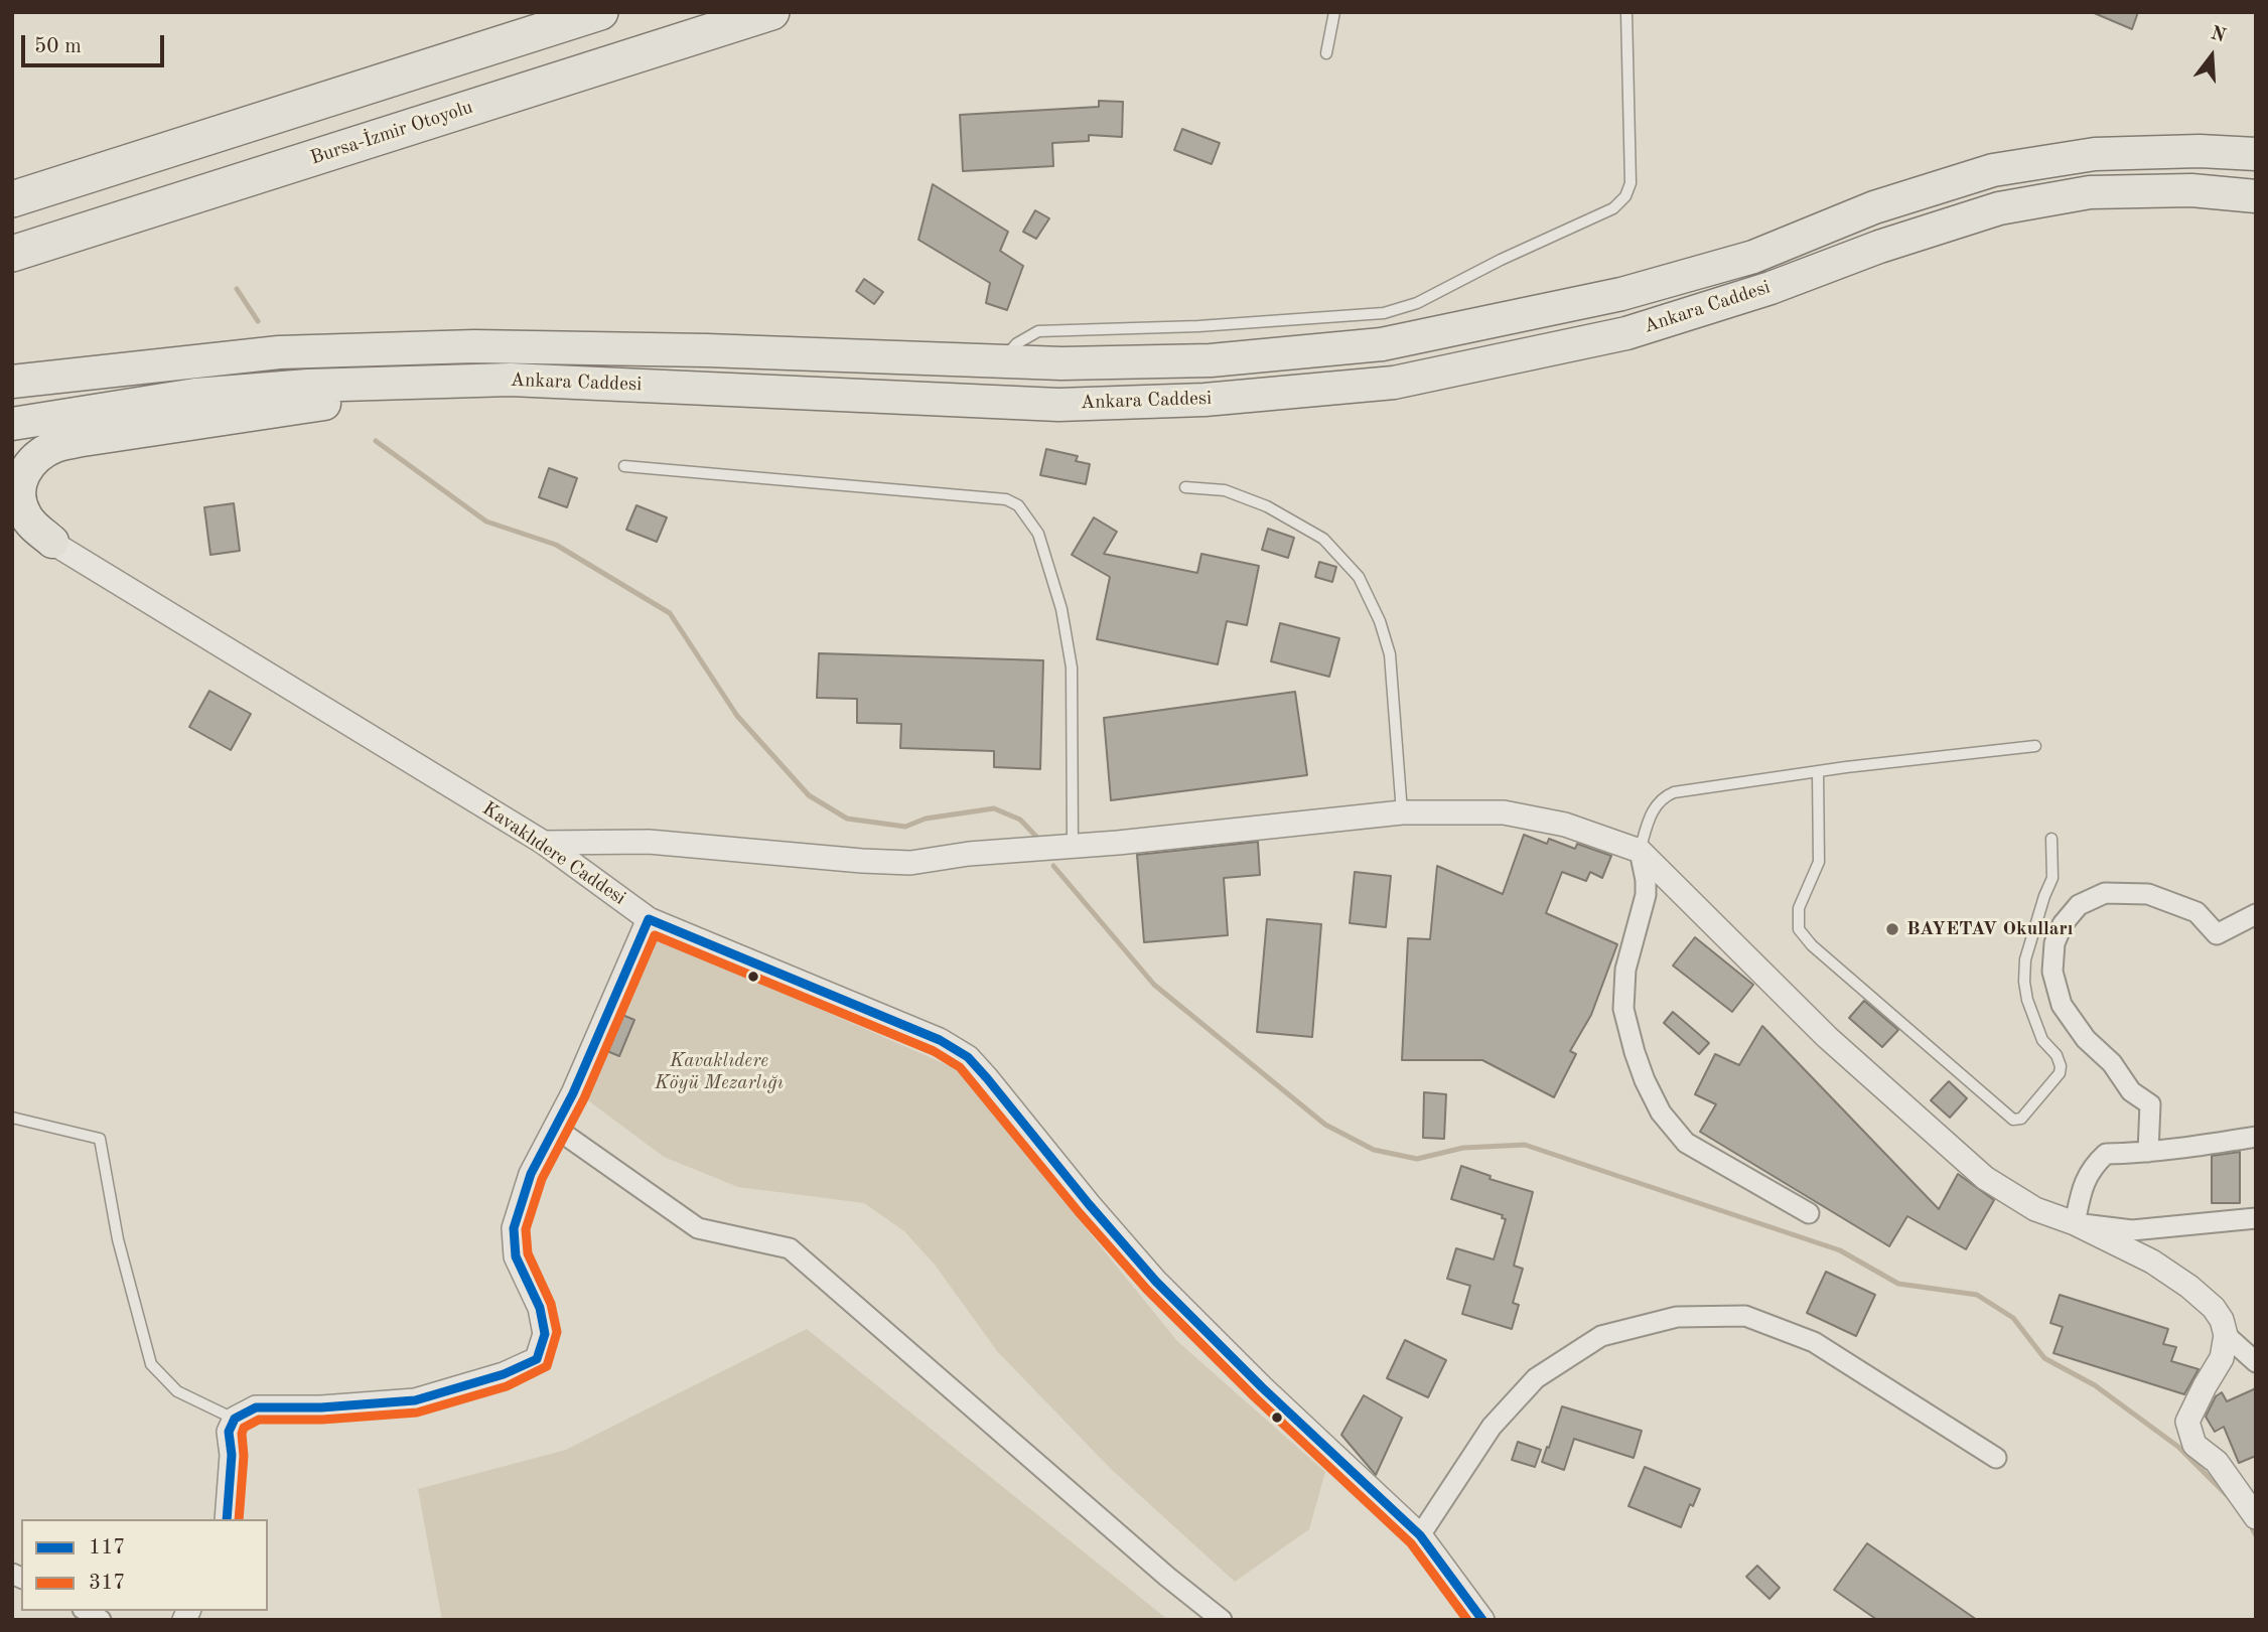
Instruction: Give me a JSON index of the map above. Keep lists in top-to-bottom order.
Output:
{
  "streets": {
    "highway": ["Bursa-İzmir Otoyolu", "Ankara Caddesi"],
    "street": ["Kavaklıdere Caddesi"]
  },
  "parks": ["Kavaklıdere Köyü Mezarlığı"],
  "places": ["BAYETAV Okulları"],
  "lines": ["transit line 117", "transit line 317"],
  "legend": ["117", "317"],
  "scale_bar": "50 m",
  "north": "top"
}
